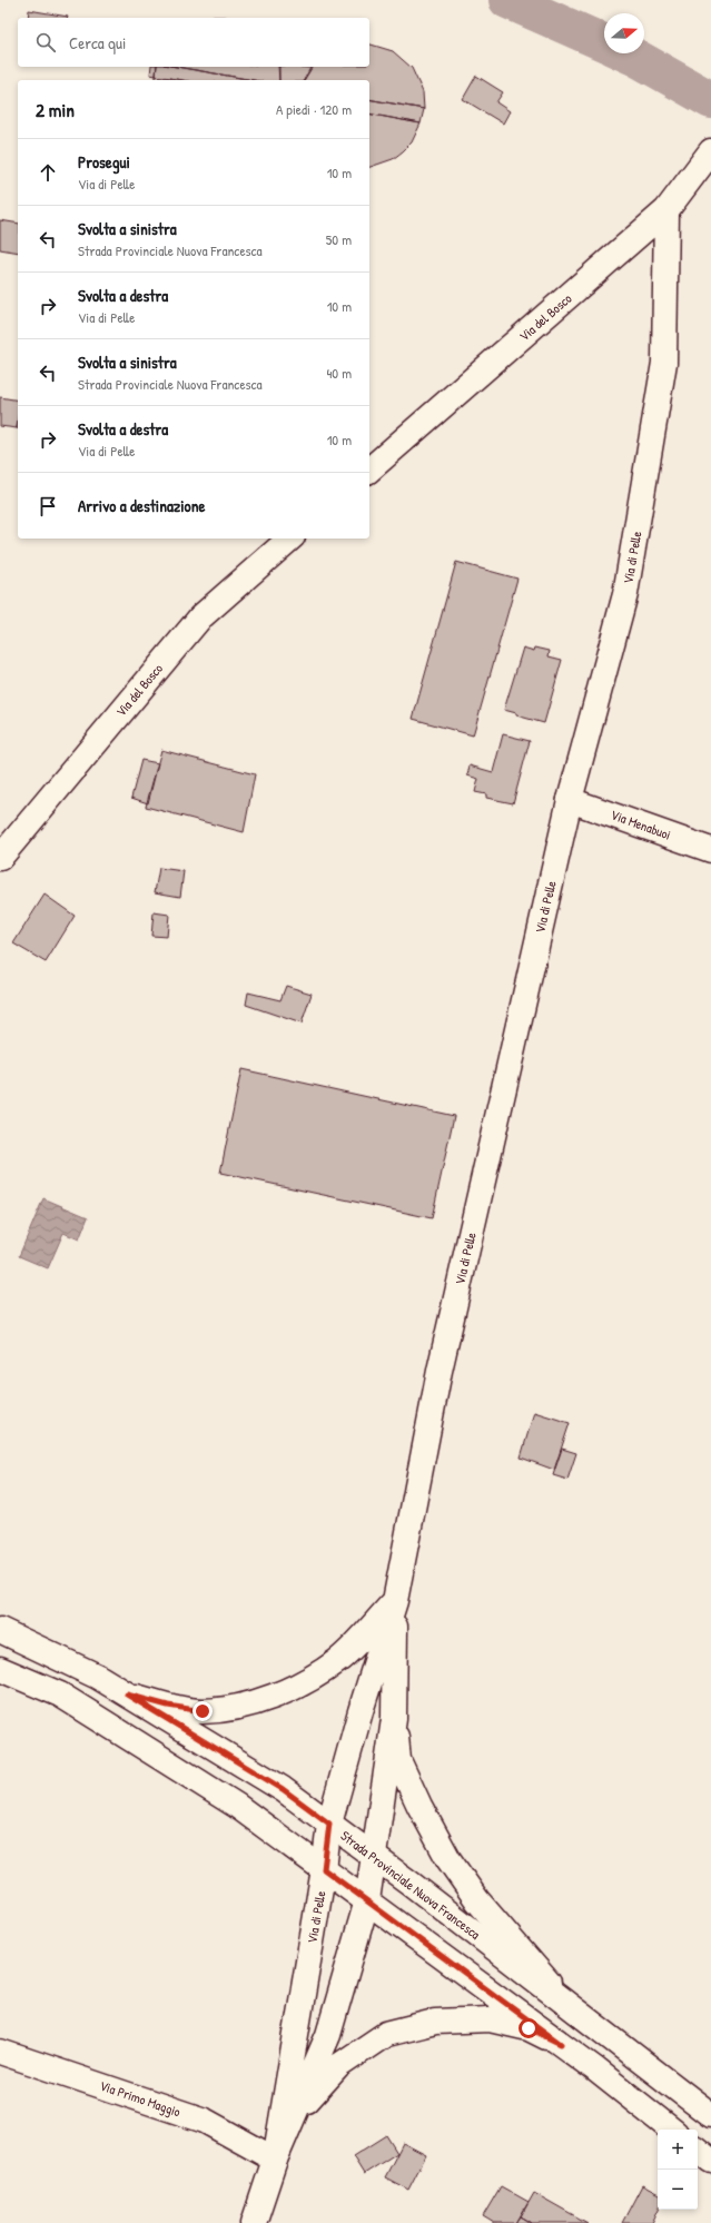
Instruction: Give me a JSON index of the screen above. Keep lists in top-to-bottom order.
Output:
{
  "streets": {
    "street": [
      "Via del Bosco",
      "Via di Pelle",
      "Via Menabuoi",
      "Strada Provinciale Nuova Francesca",
      "Via Primo Maggio"
    ]
  },
  "crossings": [
    ["Via del Bosco", "Via di Pelle"],
    ["Via di Pelle", "Via Menabuoi"],
    ["Via di Pelle", "Strada Provinciale Nuova Francesca"],
    ["Via di Pelle", "Via Primo Maggio"]
  ],
  "north": "right",
  "page": {
    "search": "Cerca qui",
    "heading": ["2 min", "A piedi · 120 m"],
    "list": [
      ["Prosegui", "Via di Pelle", "10 m"],
      ["Svolta a sinistra", "Strada Provinciale Nuova Francesca", "50 m"],
      ["Svolta a destra", "Via di Pelle", "10 m"],
      ["Svolta a sinistra", "Strada Provinciale Nuova Francesca", "40 m"],
      ["Svolta a destra", "Via di Pelle", "10 m"],
      "Arrivo a destinazione"
    ],
    "map_buttons": ["+", "−"]
  }
}
